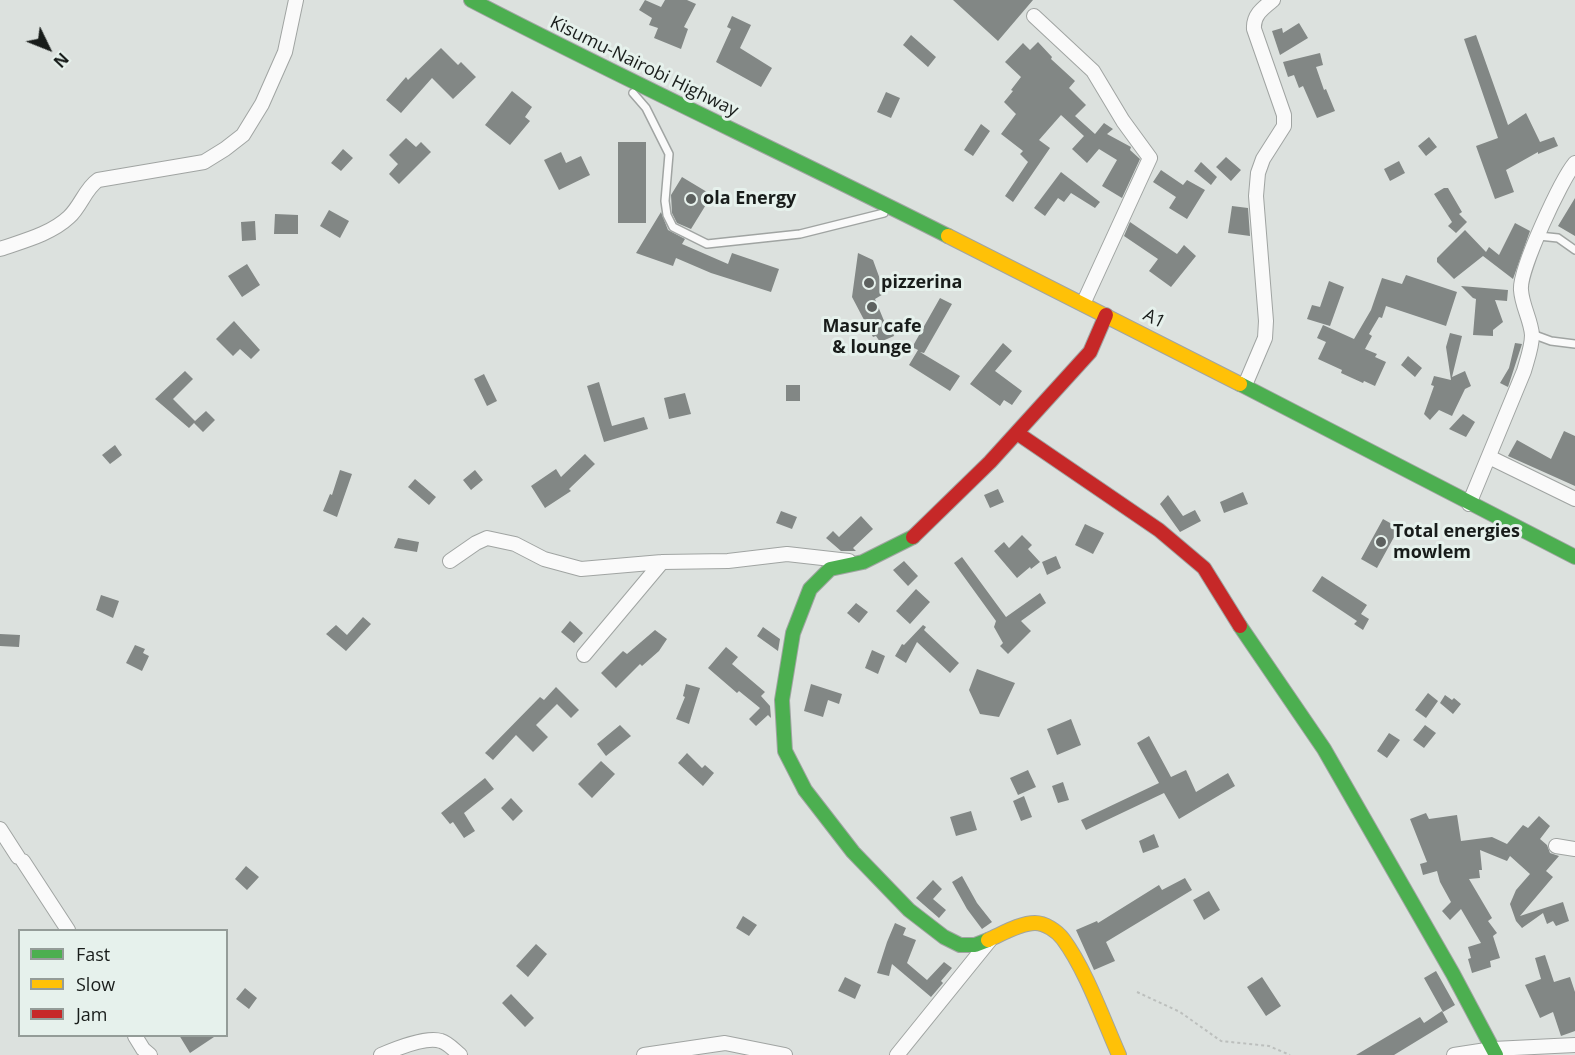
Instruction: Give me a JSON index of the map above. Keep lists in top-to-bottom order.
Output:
{
  "streets": {
    "main road": ["Kisumu-Nairobi Highway", "A1"]
  },
  "crossings": [
    ["Kisumu-Nairobi Highway", "A1"]
  ],
  "places": [
    "ola Energy",
    "pizzerina",
    "Masur cafe & lounge",
    "Total energies mowlem"
  ],
  "legend": ["Fast", "Slow", "Jam"],
  "north": "bottom right"
}
